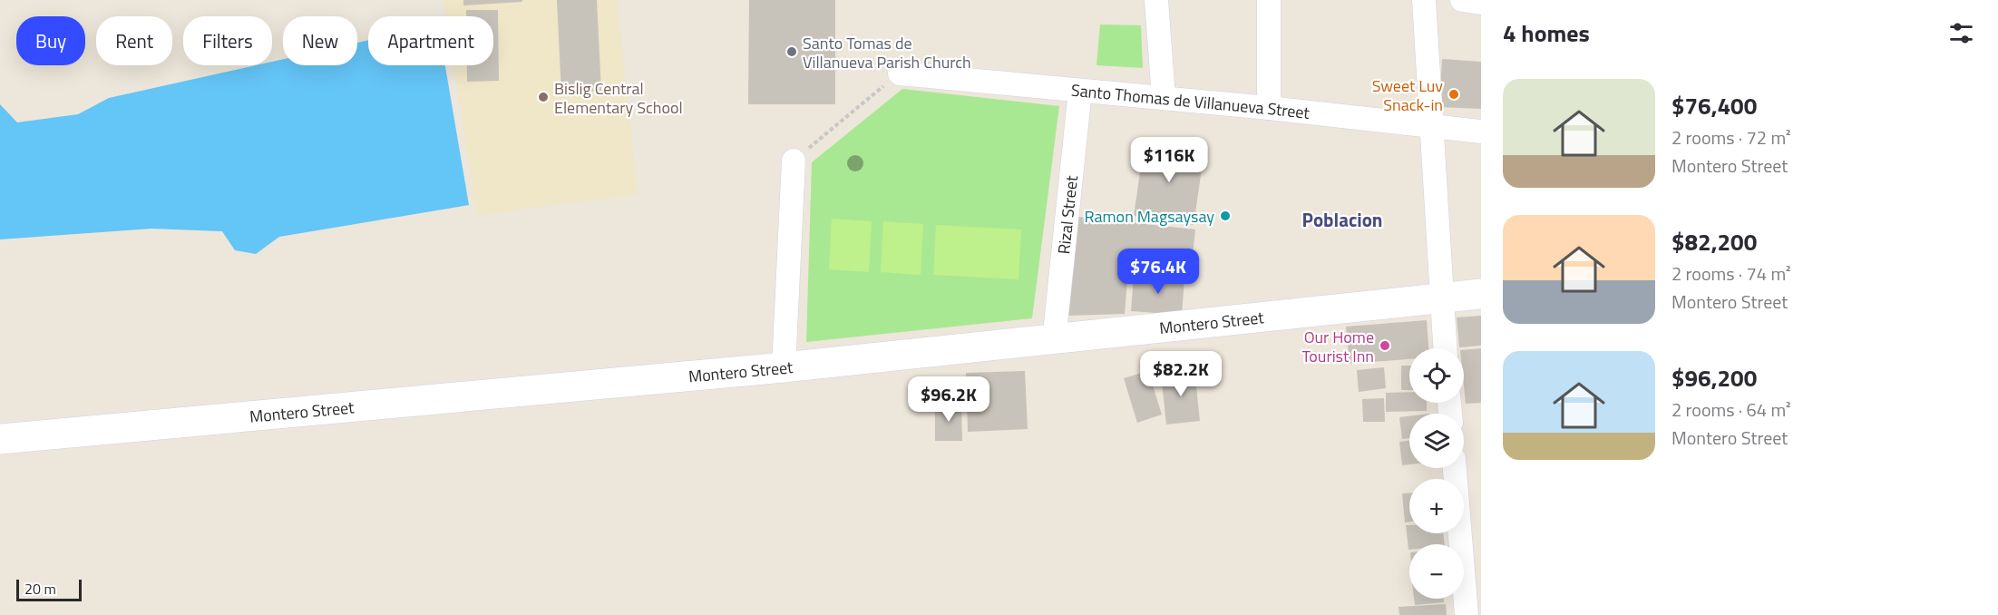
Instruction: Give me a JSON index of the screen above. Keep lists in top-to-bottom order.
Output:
{
  "streets": {
    "street": ["Santo Thomas de Villanueva Street", "Rizal Street", "Montero Street"]
  },
  "crossings": [
    ["Santo Thomas de Villanueva Street", "Rizal Street"],
    ["Rizal Street", "Montero Street"]
  ],
  "districts": ["Poblacion"],
  "places": [
    "Santo Tomas de Villanueva Parish Church",
    "Sweet Luv Snack-in",
    "Bislig Central Elementary School",
    "Ramon Magsaysay",
    "Our Home Tourist Inn"
  ],
  "scale_bar": "20 m",
  "page": {
    "heading": "4 homes",
    "chip": [
      "Buy",
      "Rent",
      "Filters",
      "New",
      "Apartment"
    ],
    "list": [
      {
        "name": "$76,400",
        "note": "2 rooms · 72 m² · Montero Street"
      },
      {
        "name": "$82,200",
        "note": "2 rooms · 74 m² · Montero Street"
      },
      {
        "name": "$96,200",
        "note": "2 rooms · 64 m² · Montero Street"
      }
    ],
    "price": [
      "$116K",
      "$76.4K",
      "$82.2K",
      "$96.2K"
    ],
    "map_buttons": ["+", "−"],
    "scale": "20 m"
  }
}
